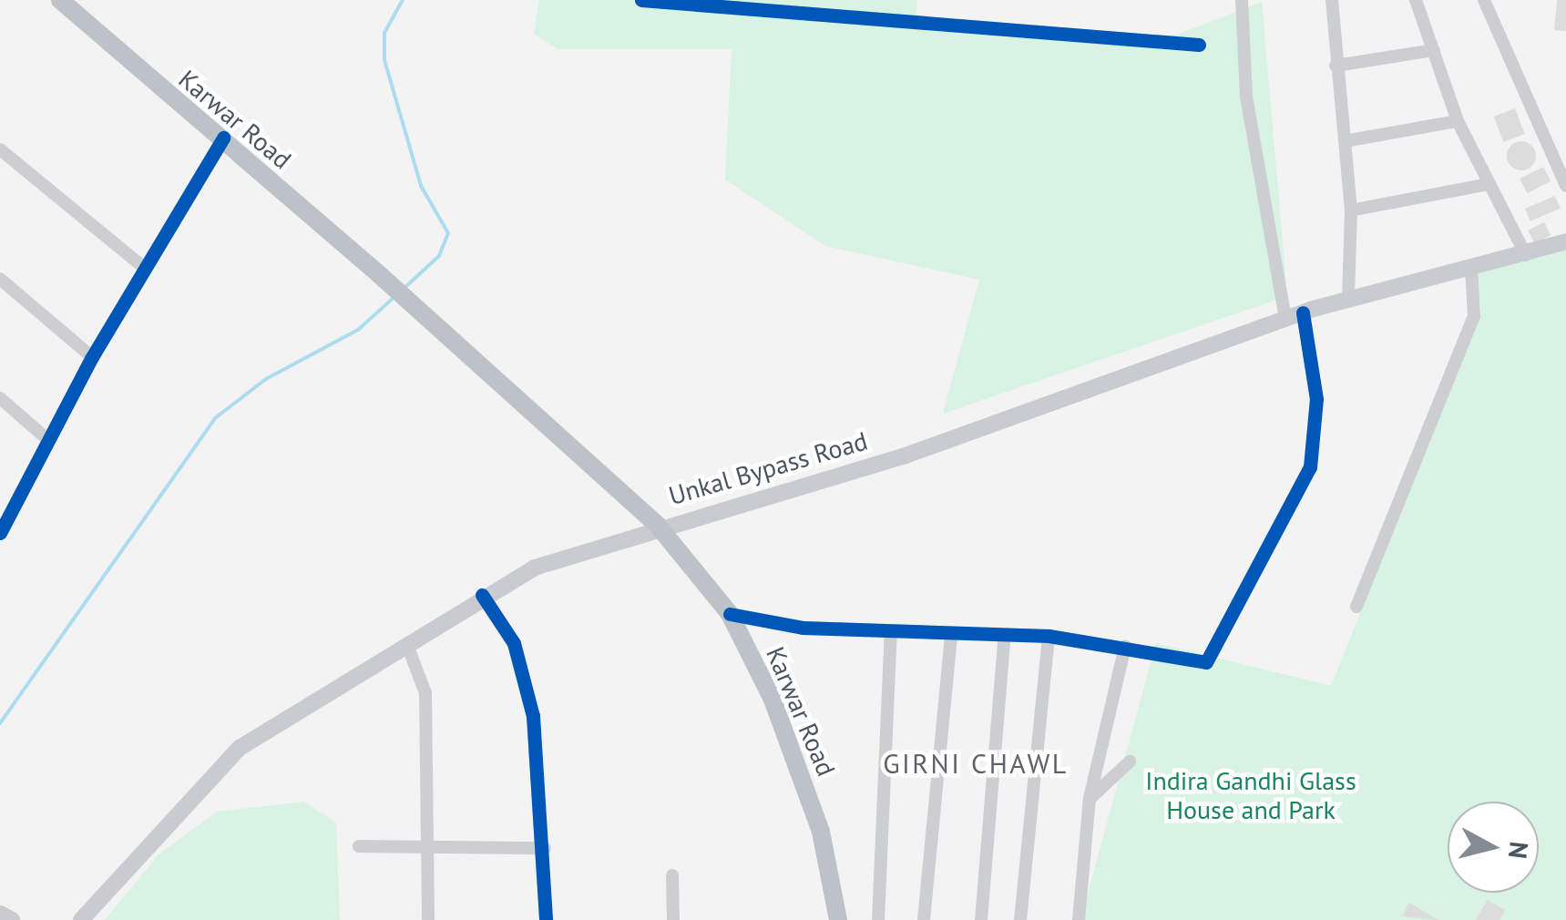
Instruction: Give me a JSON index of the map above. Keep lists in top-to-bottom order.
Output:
{
  "streets": {
    "highway": ["Karwar Road"],
    "main road": ["Unkal Bypass Road"]
  },
  "crossings": [
    ["Karwar Road", "Unkal Bypass Road"]
  ],
  "districts": ["GIRNI CHAWL"],
  "parks": ["Indira Gandhi Glass House and Park"],
  "north": "right"
}
